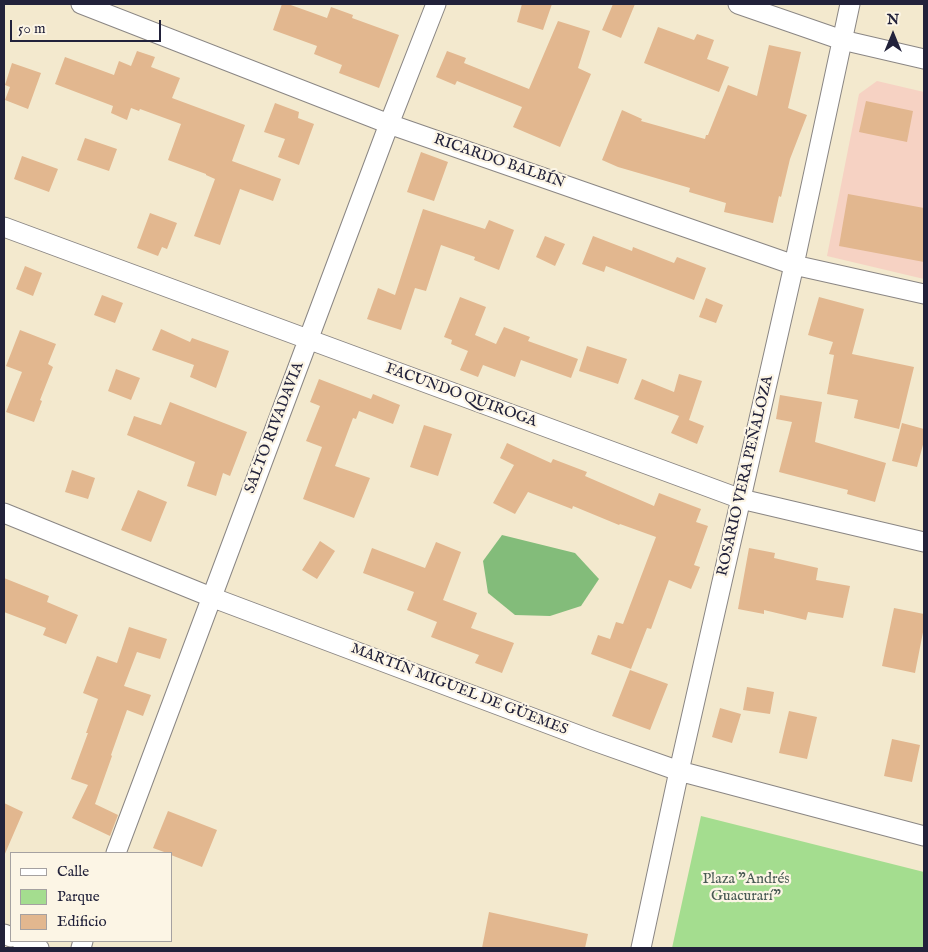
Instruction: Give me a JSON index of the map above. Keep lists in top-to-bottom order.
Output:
{
  "streets": {
    "street": [
      "RICARDO BALBÍN",
      "FACUNDO QUIROGA",
      "SALTO RIVADAVIA",
      "ROSARIO VERA PEÑALOZA",
      "MARTÍN MIGUEL DE GÜEMES"
    ]
  },
  "crossings": [
    ["RICARDO BALBÍN", "SALTO RIVADAVIA"],
    ["RICARDO BALBÍN", "ROSARIO VERA PEÑALOZA"],
    ["FACUNDO QUIROGA", "SALTO RIVADAVIA"],
    ["FACUNDO QUIROGA", "ROSARIO VERA PEÑALOZA"],
    ["SALTO RIVADAVIA", "MARTÍN MIGUEL DE GÜEMES"],
    ["ROSARIO VERA PEÑALOZA", "MARTÍN MIGUEL DE GÜEMES"]
  ],
  "parks": ["Plaza \"Andrés Guacurarí\""],
  "legend": ["Calle", "Parque", "Edificio"],
  "scale_bar": "50 m",
  "north": "top"
}
